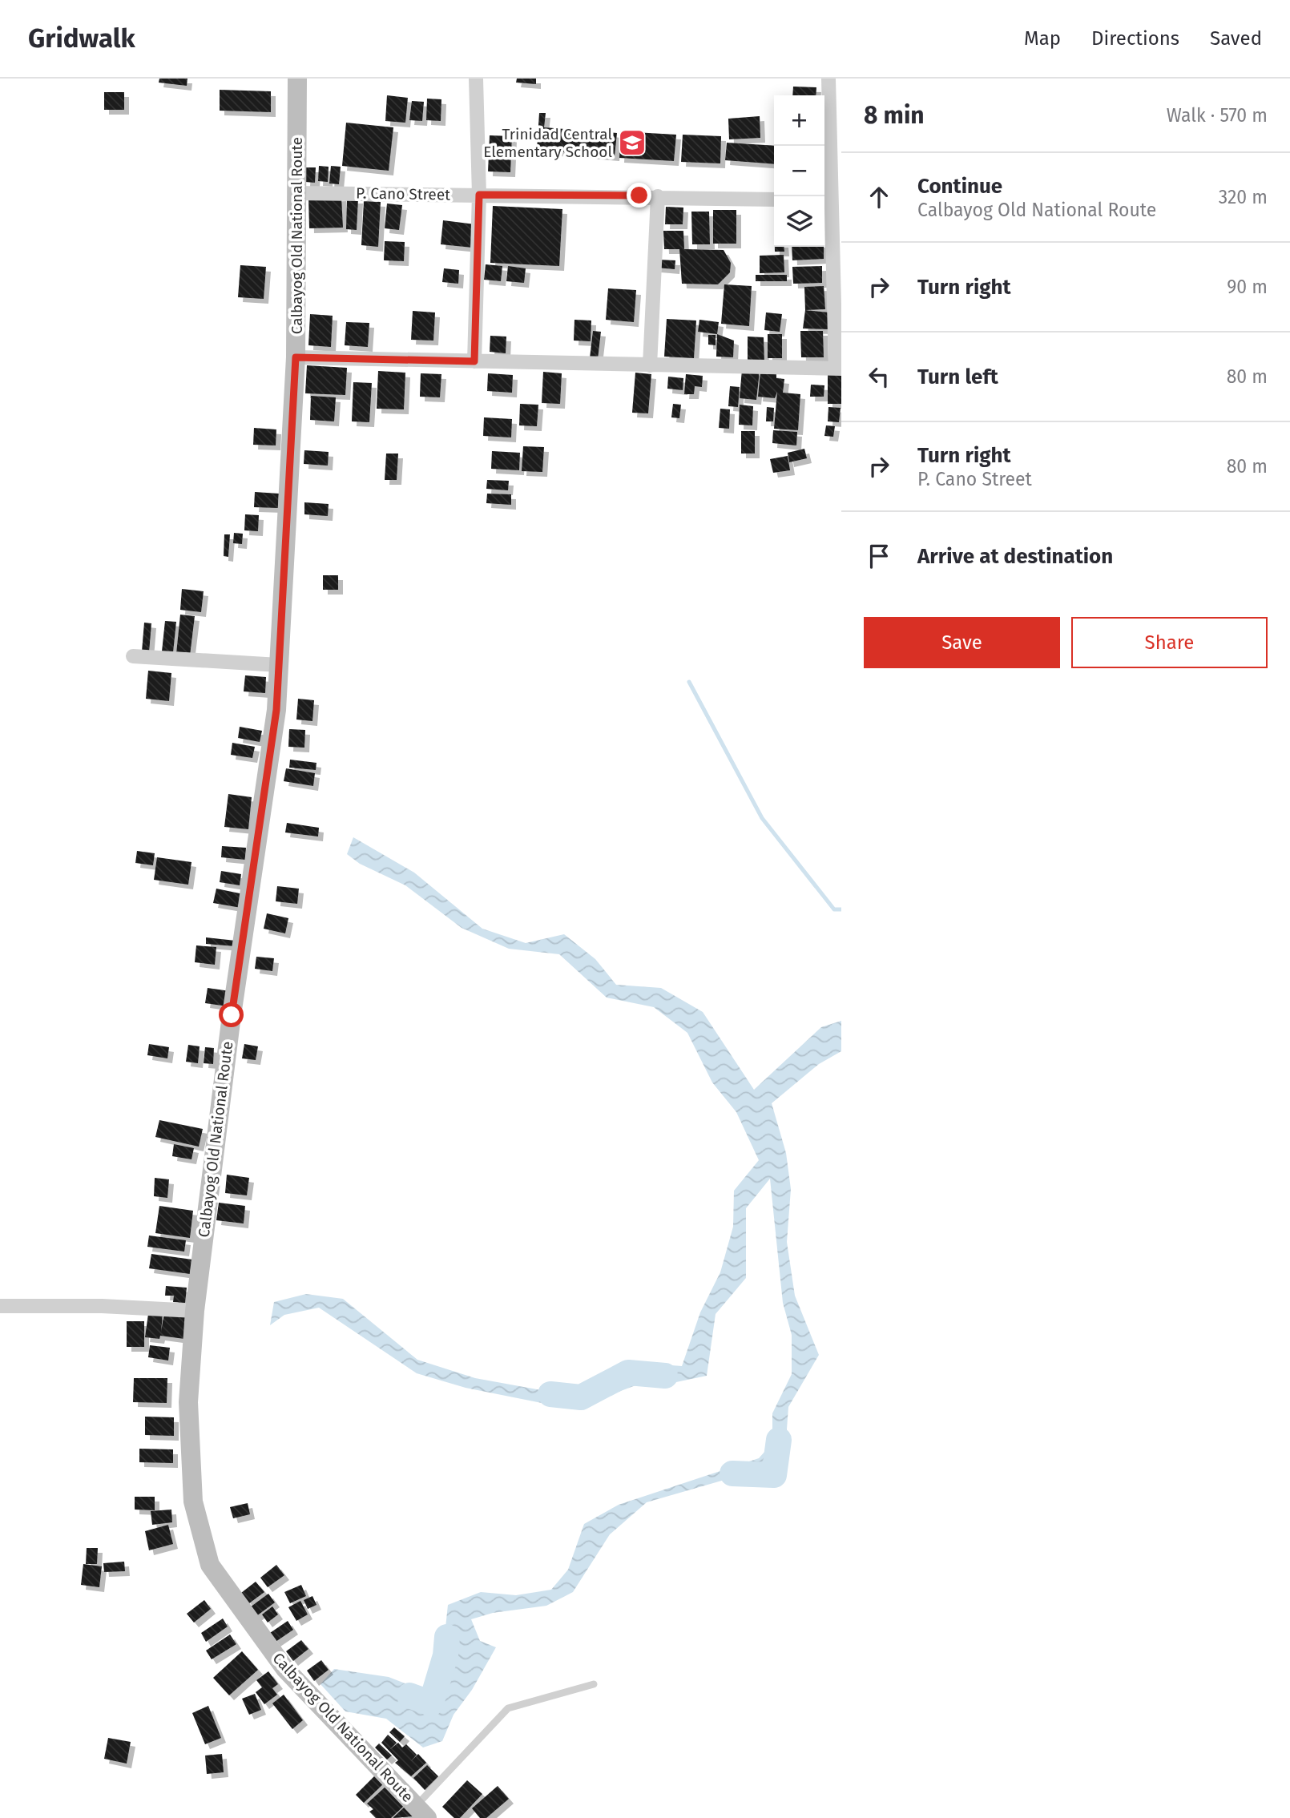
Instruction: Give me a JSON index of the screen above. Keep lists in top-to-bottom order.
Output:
{
  "streets": {
    "street": ["P. Cano Street", "Calbayog Old National Route"]
  },
  "crossings": [
    ["P. Cano Street", "Calbayog Old National Route"]
  ],
  "places": {
    "school or university": ["Trinidad Central Elementary School"]
  },
  "page": {
    "header": "Gridwalk",
    "nav": ["Map", "Directions", "Saved"],
    "heading": ["8 min", "Walk · 570 m"],
    "map_buttons": ["+", "−"],
    "list": [
      ["Continue", "Calbayog Old National Route", "320 m"],
      ["Turn right", "90 m"],
      ["Turn left", "80 m"],
      ["Turn right", "P. Cano Street", "80 m"],
      "Arrive at destination"
    ],
    "buttons": ["Save", "Share"]
  }
}
